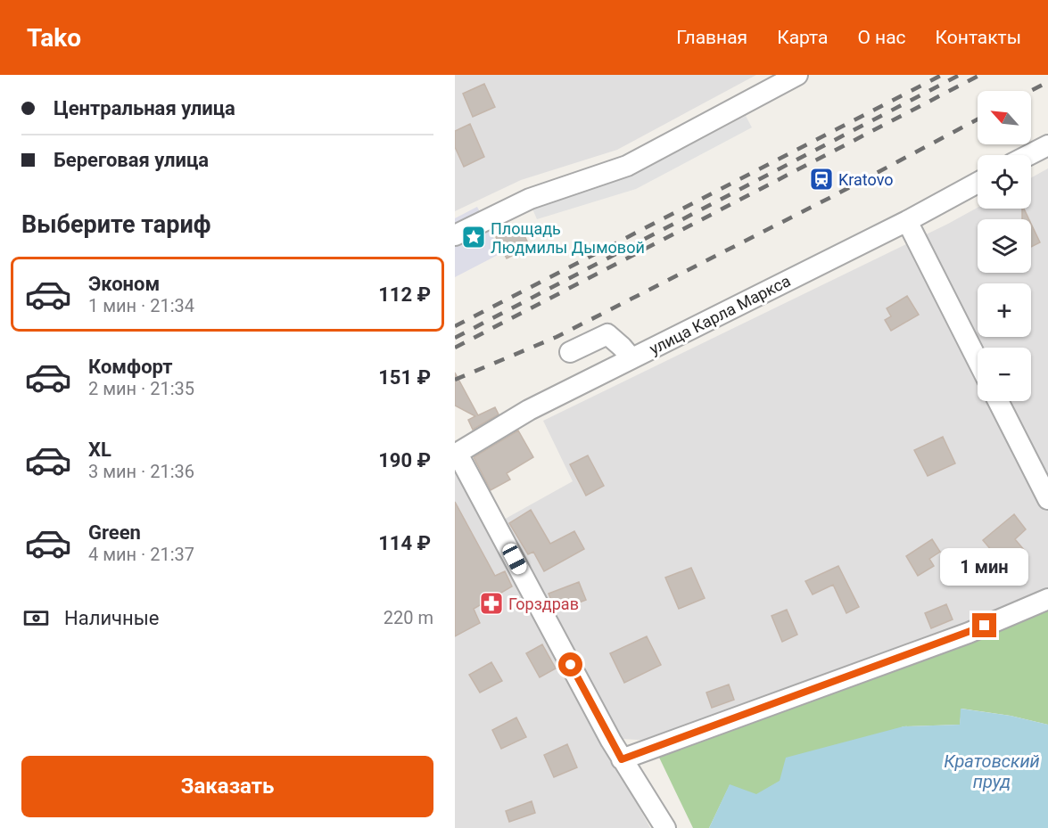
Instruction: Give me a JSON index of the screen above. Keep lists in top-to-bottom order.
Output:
{
  "streets": {
    "street": ["улица Карла Маркса"]
  },
  "water": ["Кратовский пруд"],
  "places": {
    "station": ["Kratovo"],
    "place": ["Площадь Людмилы Дымовой"],
    "pharmacy": ["Горздрав"]
  },
  "north": "top left",
  "page": {
    "header": "Tako",
    "nav": [
      "Главная",
      "Карта",
      "О нас",
      "Контакты"
    ],
    "banner": ["Центральная улица", "Береговая улица"],
    "map_buttons": ["+", "−"],
    "heading": "Выберите тариф",
    "list": [
      {
        "name": "Эконом",
        "note": "1 мин · 21:34",
        "value": "112 ₽"
      },
      {
        "name": "Комфорт",
        "note": "2 мин · 21:35",
        "value": "151 ₽"
      },
      {
        "name": "XL",
        "note": "3 мин · 21:36",
        "value": "190 ₽"
      },
      {
        "name": "Green",
        "note": "4 мин · 21:37",
        "value": "114 ₽"
      }
    ],
    "bubble": "1 мин",
    "pay": ["Наличные", "220 m"],
    "buttons": "Заказать"
  }
}
